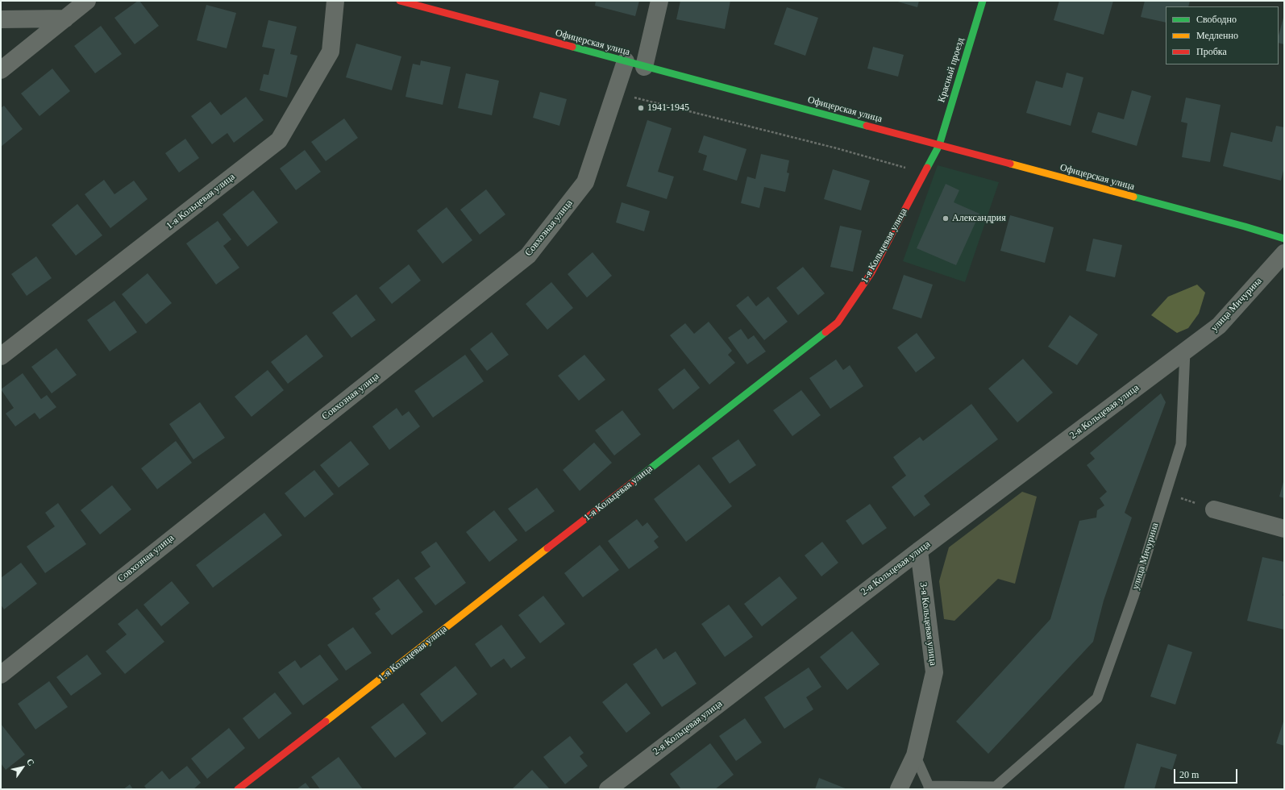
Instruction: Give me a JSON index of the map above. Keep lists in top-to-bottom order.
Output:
{
  "streets": {
    "street": [
      "Офицерская улица",
      "Красный проезд",
      "1-я Кольцевая улица",
      "Совхозная улица",
      "улица Мичурина",
      "2-я Кольцевая улица",
      "3-я Кольцевая улица"
    ]
  },
  "crossings": [
    ["Офицерская улица", "Красный проезд"],
    ["Офицерская улица", "1-я Кольцевая улица"],
    ["Офицерская улица", "Совхозная улица"],
    ["Красный проезд", "1-я Кольцевая улица"],
    ["улица Мичурина", "2-я Кольцевая улица"],
    ["2-я Кольцевая улица", "3-я Кольцевая улица"]
  ],
  "places": ["1941-1945", "Александрия"],
  "legend": ["Свободно", "Медленно", "Пробка"],
  "scale_bar": "20 m",
  "north": "top right"
}
